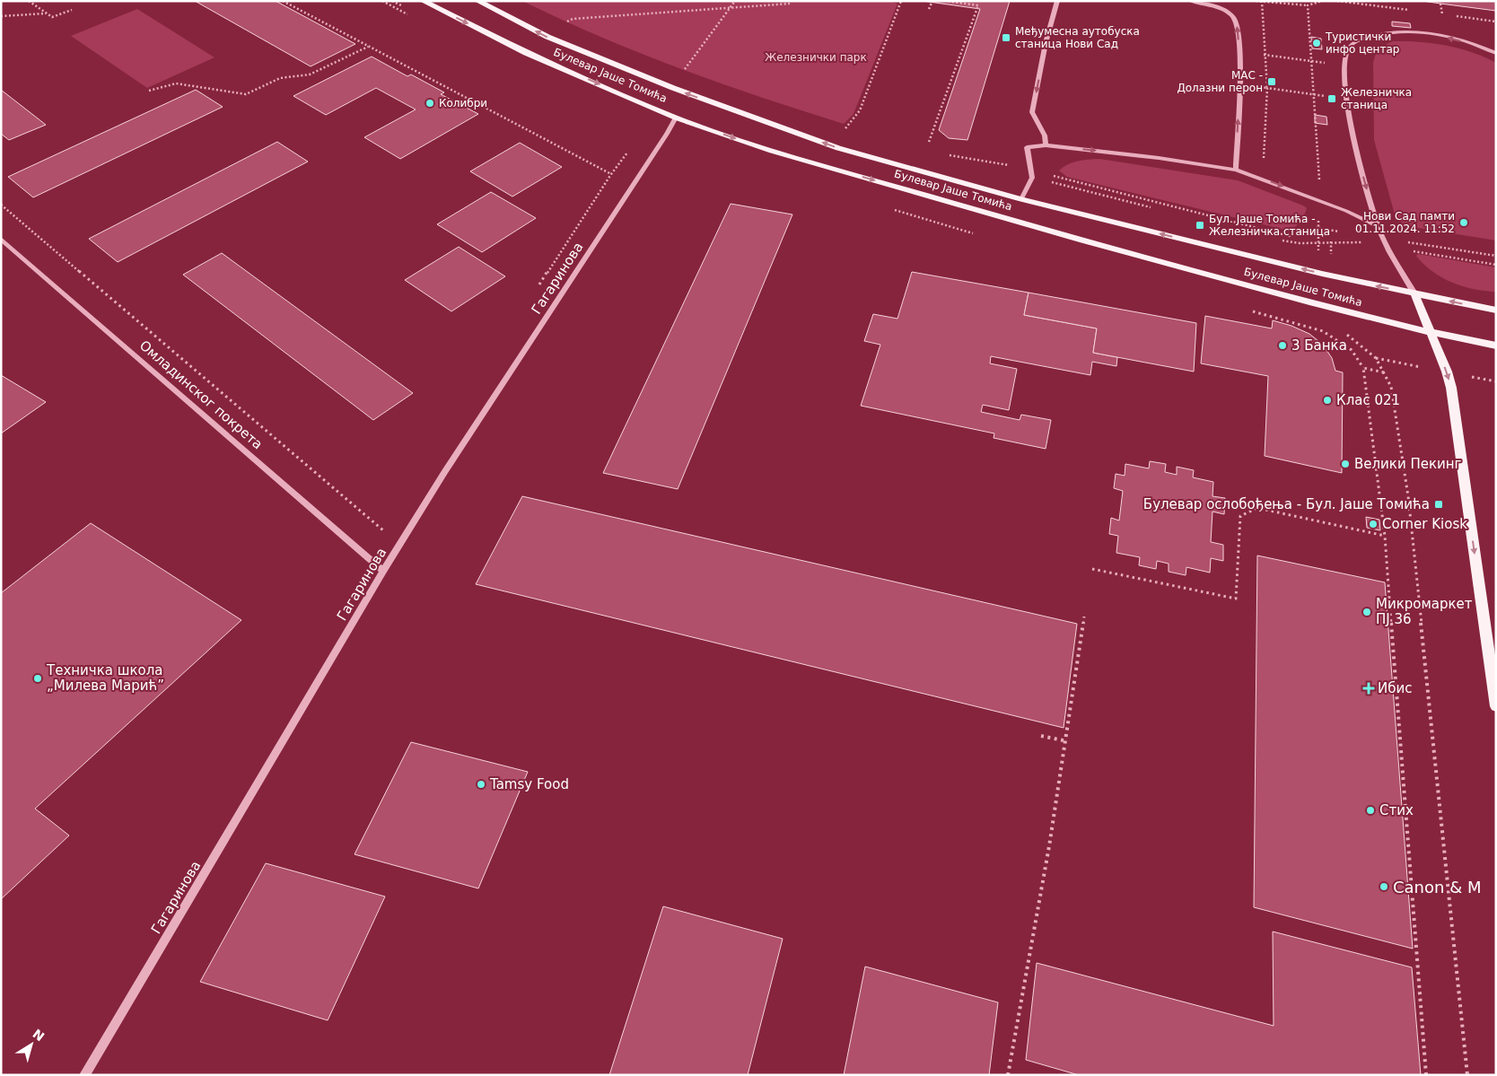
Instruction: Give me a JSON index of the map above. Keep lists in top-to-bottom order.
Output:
{
  "streets": {
    "main road": ["Булевар Јаше Томића"],
    "street": ["Гагаринова", "Омладинског покрета"]
  },
  "crossings": [
    ["Булевар Јаше Томића", "Гагаринова"],
    ["Гагаринова", "Омладинског покрета"]
  ],
  "parks": ["Железнички парк"],
  "places": {
    "transit": [
      "Међумесна аутобуска станица Нови Сад",
      "МАС - Долазни перон",
      "Железничка станица",
      "Бул. Јаше Томића - Железничка станица",
      "Булевар ослобођења - Бул. Јаше Томића"
    ],
    "other": [
      "Туристички инфо центар",
      "Колибри",
      "Нови Сад памти 01.11.2024. 11:52",
      "3 Банка",
      "Клас 021",
      "Велики Пекинг",
      "Corner Kiosk",
      "Микромаркет ПЈ 36",
      "Техничка школа „Милева Марић”",
      "Tamsy Food",
      "Стих",
      "Canon & M"
    ],
    "health": ["Ибис"]
  },
  "north": "top right"
}
